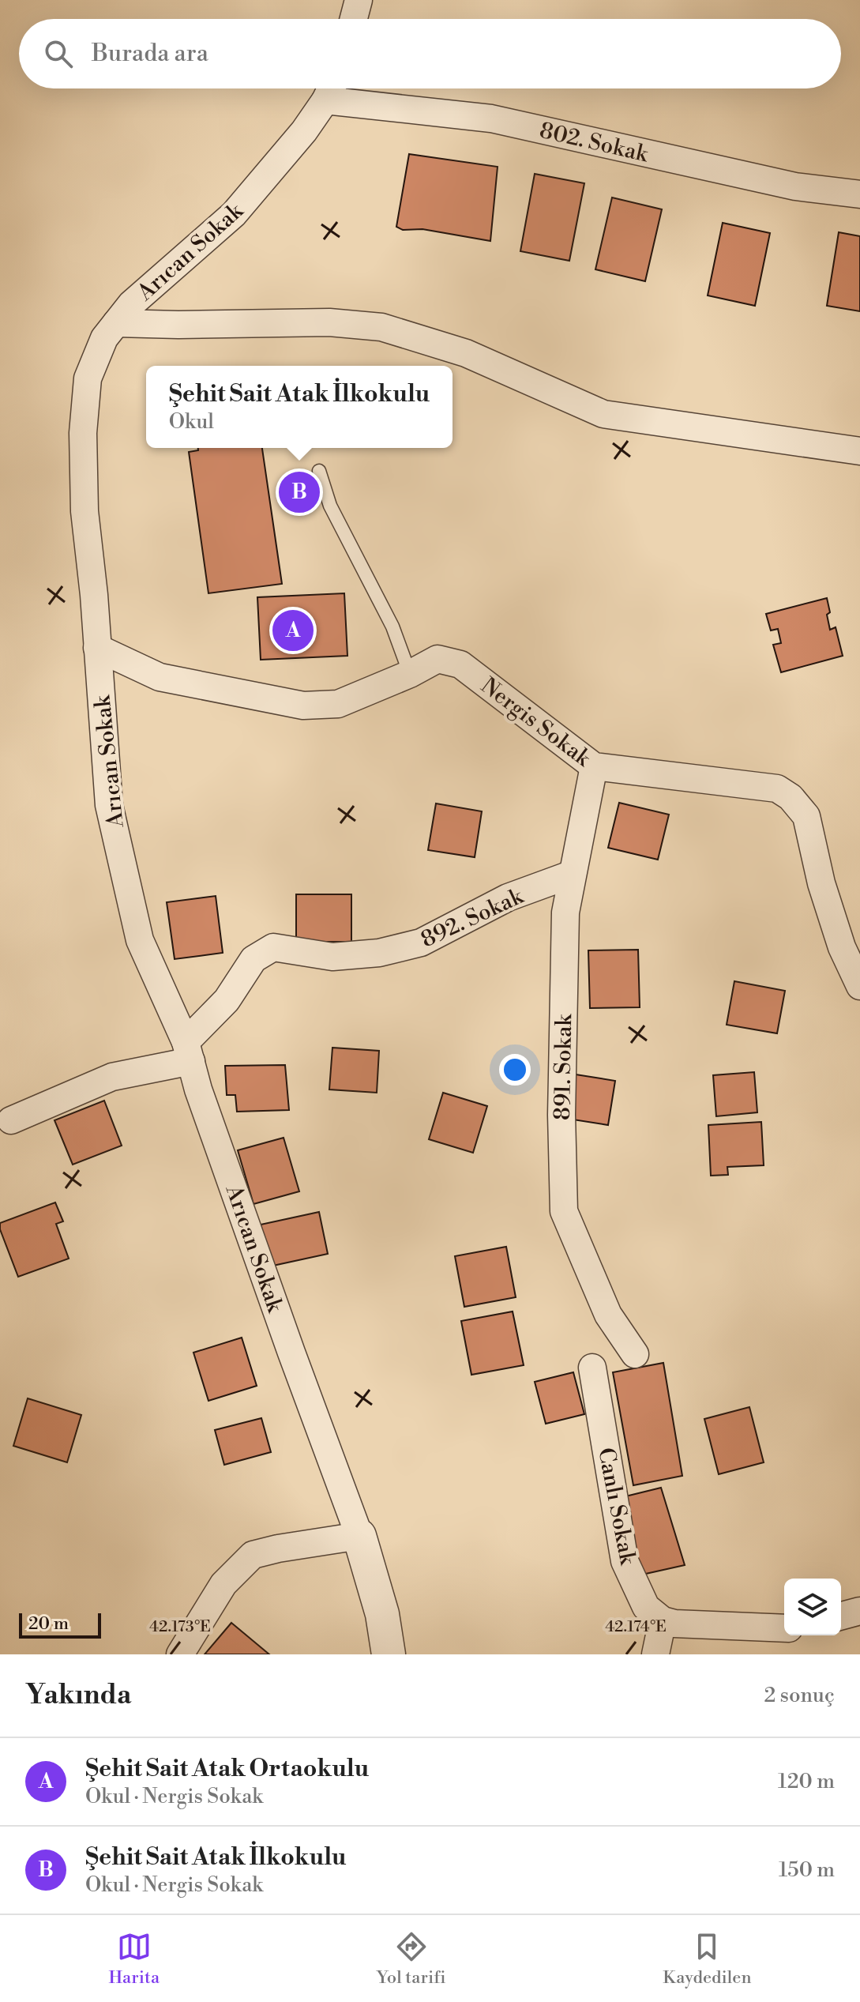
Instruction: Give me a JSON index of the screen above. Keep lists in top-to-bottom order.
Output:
{
  "streets": {
    "street": [
      "802. Sokak",
      "Arıcan Sokak",
      "Nergis Sokak",
      "892. Sokak",
      "891. Sokak",
      "Canlı Sokak"
    ]
  },
  "crossings": [
    ["802. Sokak", "Arıcan Sokak"],
    ["Arıcan Sokak", "Nergis Sokak"],
    ["Arıcan Sokak", "892. Sokak"],
    ["Nergis Sokak", "891. Sokak"],
    ["892. Sokak", "891. Sokak"]
  ],
  "scale_bar": "20 m",
  "page": {
    "search": "Burada ara",
    "popup": ["Şehit Sait Atak İlkokulu", "Okul"],
    "pins": ["B", "A"],
    "scale": "20 m",
    "heading": ["Yakında", "2 sonuç"],
    "list": [
      {
        "mark": "A",
        "name": "Şehit Sait Atak Ortaokulu",
        "note": "Okul · Nergis Sokak",
        "value": "120 m"
      },
      {
        "mark": "B",
        "name": "Şehit Sait Atak İlkokulu",
        "note": "Okul · Nergis Sokak",
        "value": "150 m"
      }
    ],
    "nav": ["Harita", "Yol tarifi", "Kaydedilen"]
  },
  "coordinates": ["42.173°E", "42.174°E"]
}
